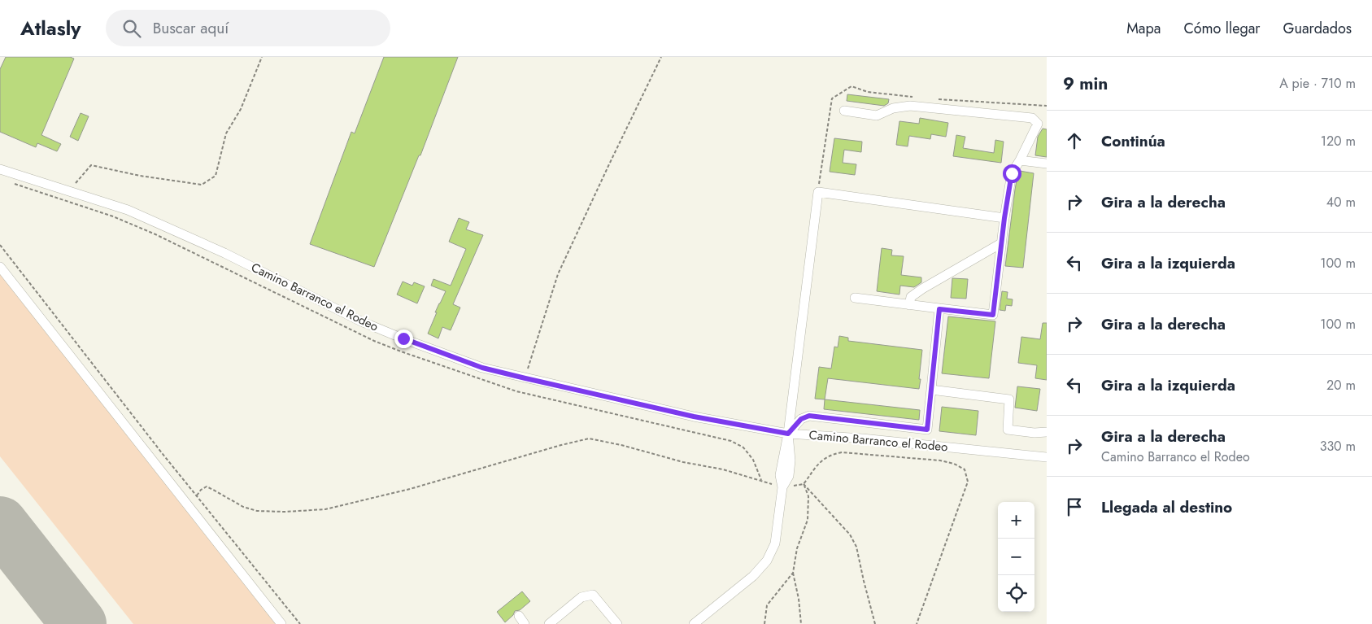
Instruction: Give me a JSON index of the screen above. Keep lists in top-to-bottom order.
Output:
{
  "streets": {
    "street": ["Camino Barranco el Rodeo"]
  },
  "page": {
    "header": "Atlasly",
    "search": "Buscar aquí",
    "nav": ["Mapa", "Cómo llegar", "Guardados"],
    "heading": ["9 min", "A pie · 710 m"],
    "list": [
      ["Continúa", "120 m"],
      ["Gira a la derecha", "40 m"],
      ["Gira a la izquierda", "100 m"],
      ["Gira a la derecha", "100 m"],
      ["Gira a la izquierda", "20 m"],
      ["Gira a la derecha", "Camino Barranco el Rodeo", "330 m"],
      "Llegada al destino"
    ],
    "map_buttons": ["+", "−"]
  }
}
